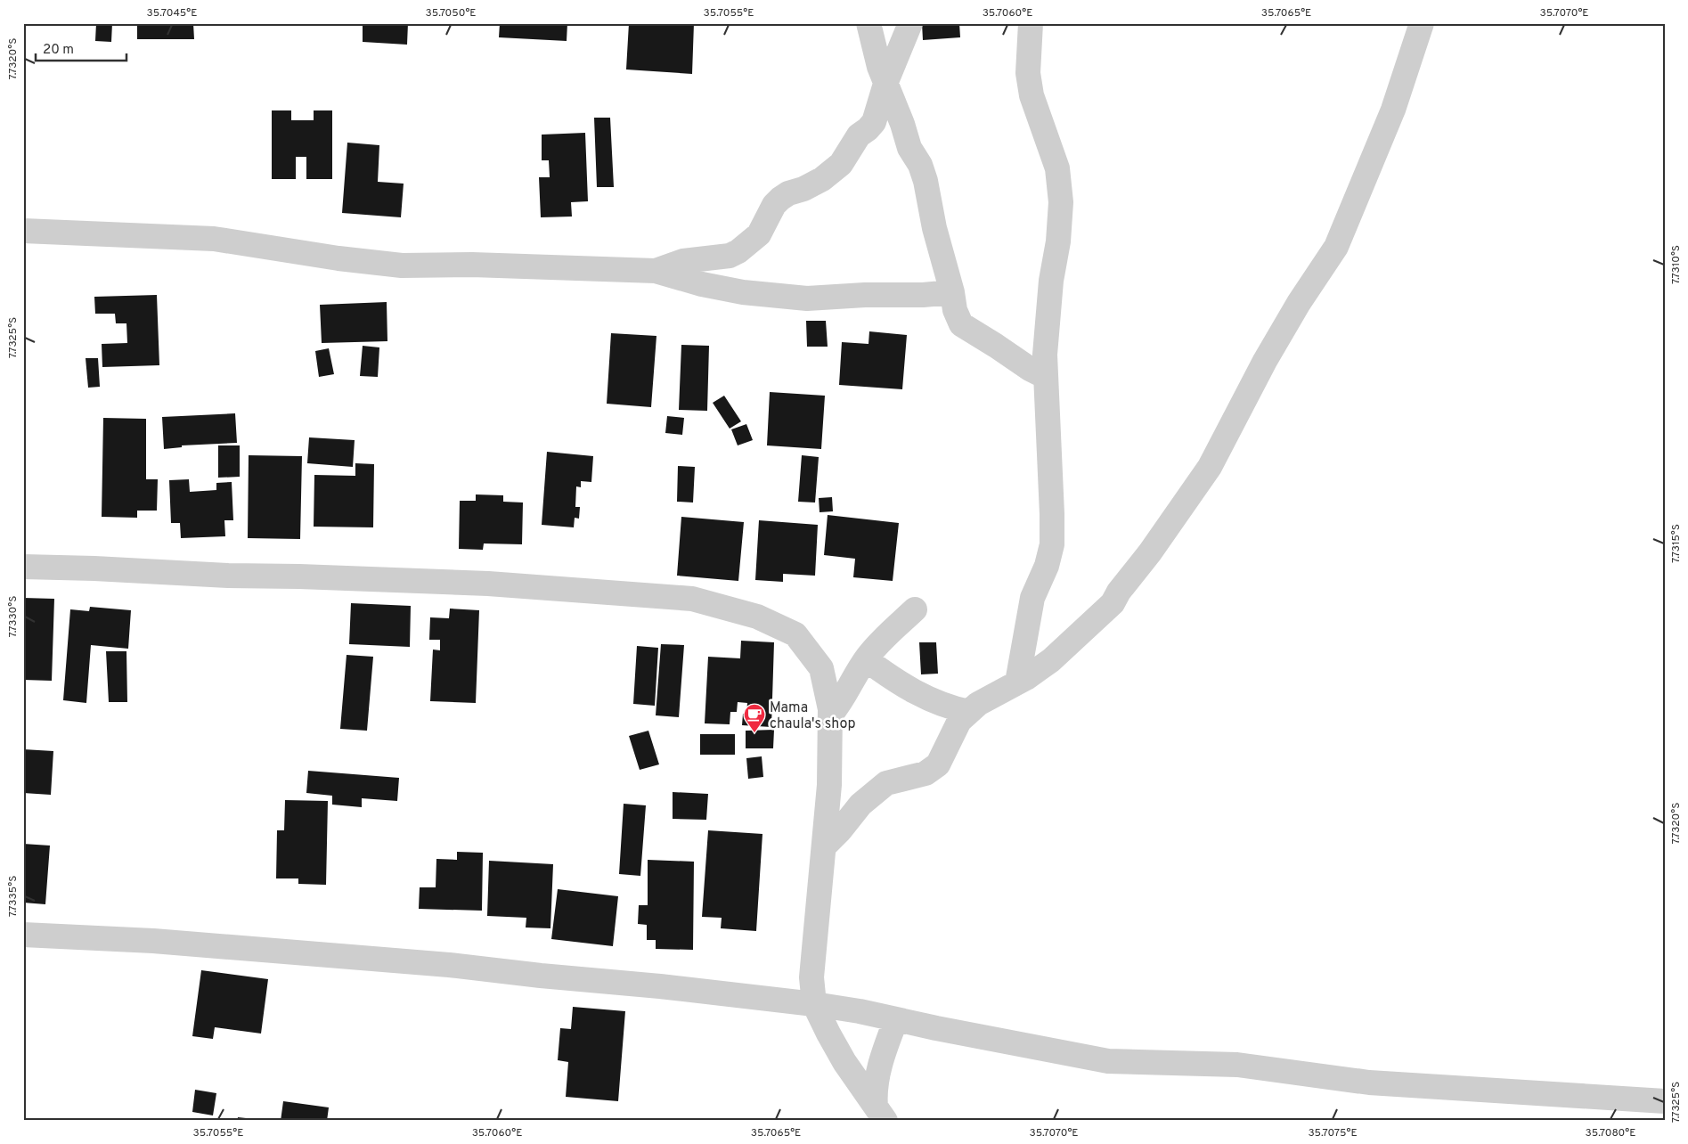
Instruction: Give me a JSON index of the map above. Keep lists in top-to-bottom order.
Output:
{
  "places": {
    "cafe": ["Mama chaula's shop"]
  },
  "scale_bar": "20 m",
  "coordinates": [
    "35.7045°E",
    "35.7050°E",
    "35.7055°E",
    "35.7060°E",
    "35.7065°E",
    "35.7070°E",
    "7.7320°S",
    "7.7310°S",
    "7.7325°S",
    "7.7315°S",
    "7.7330°S",
    "7.7335°S",
    "35.7075°E",
    "35.7080°E"
  ]
}
